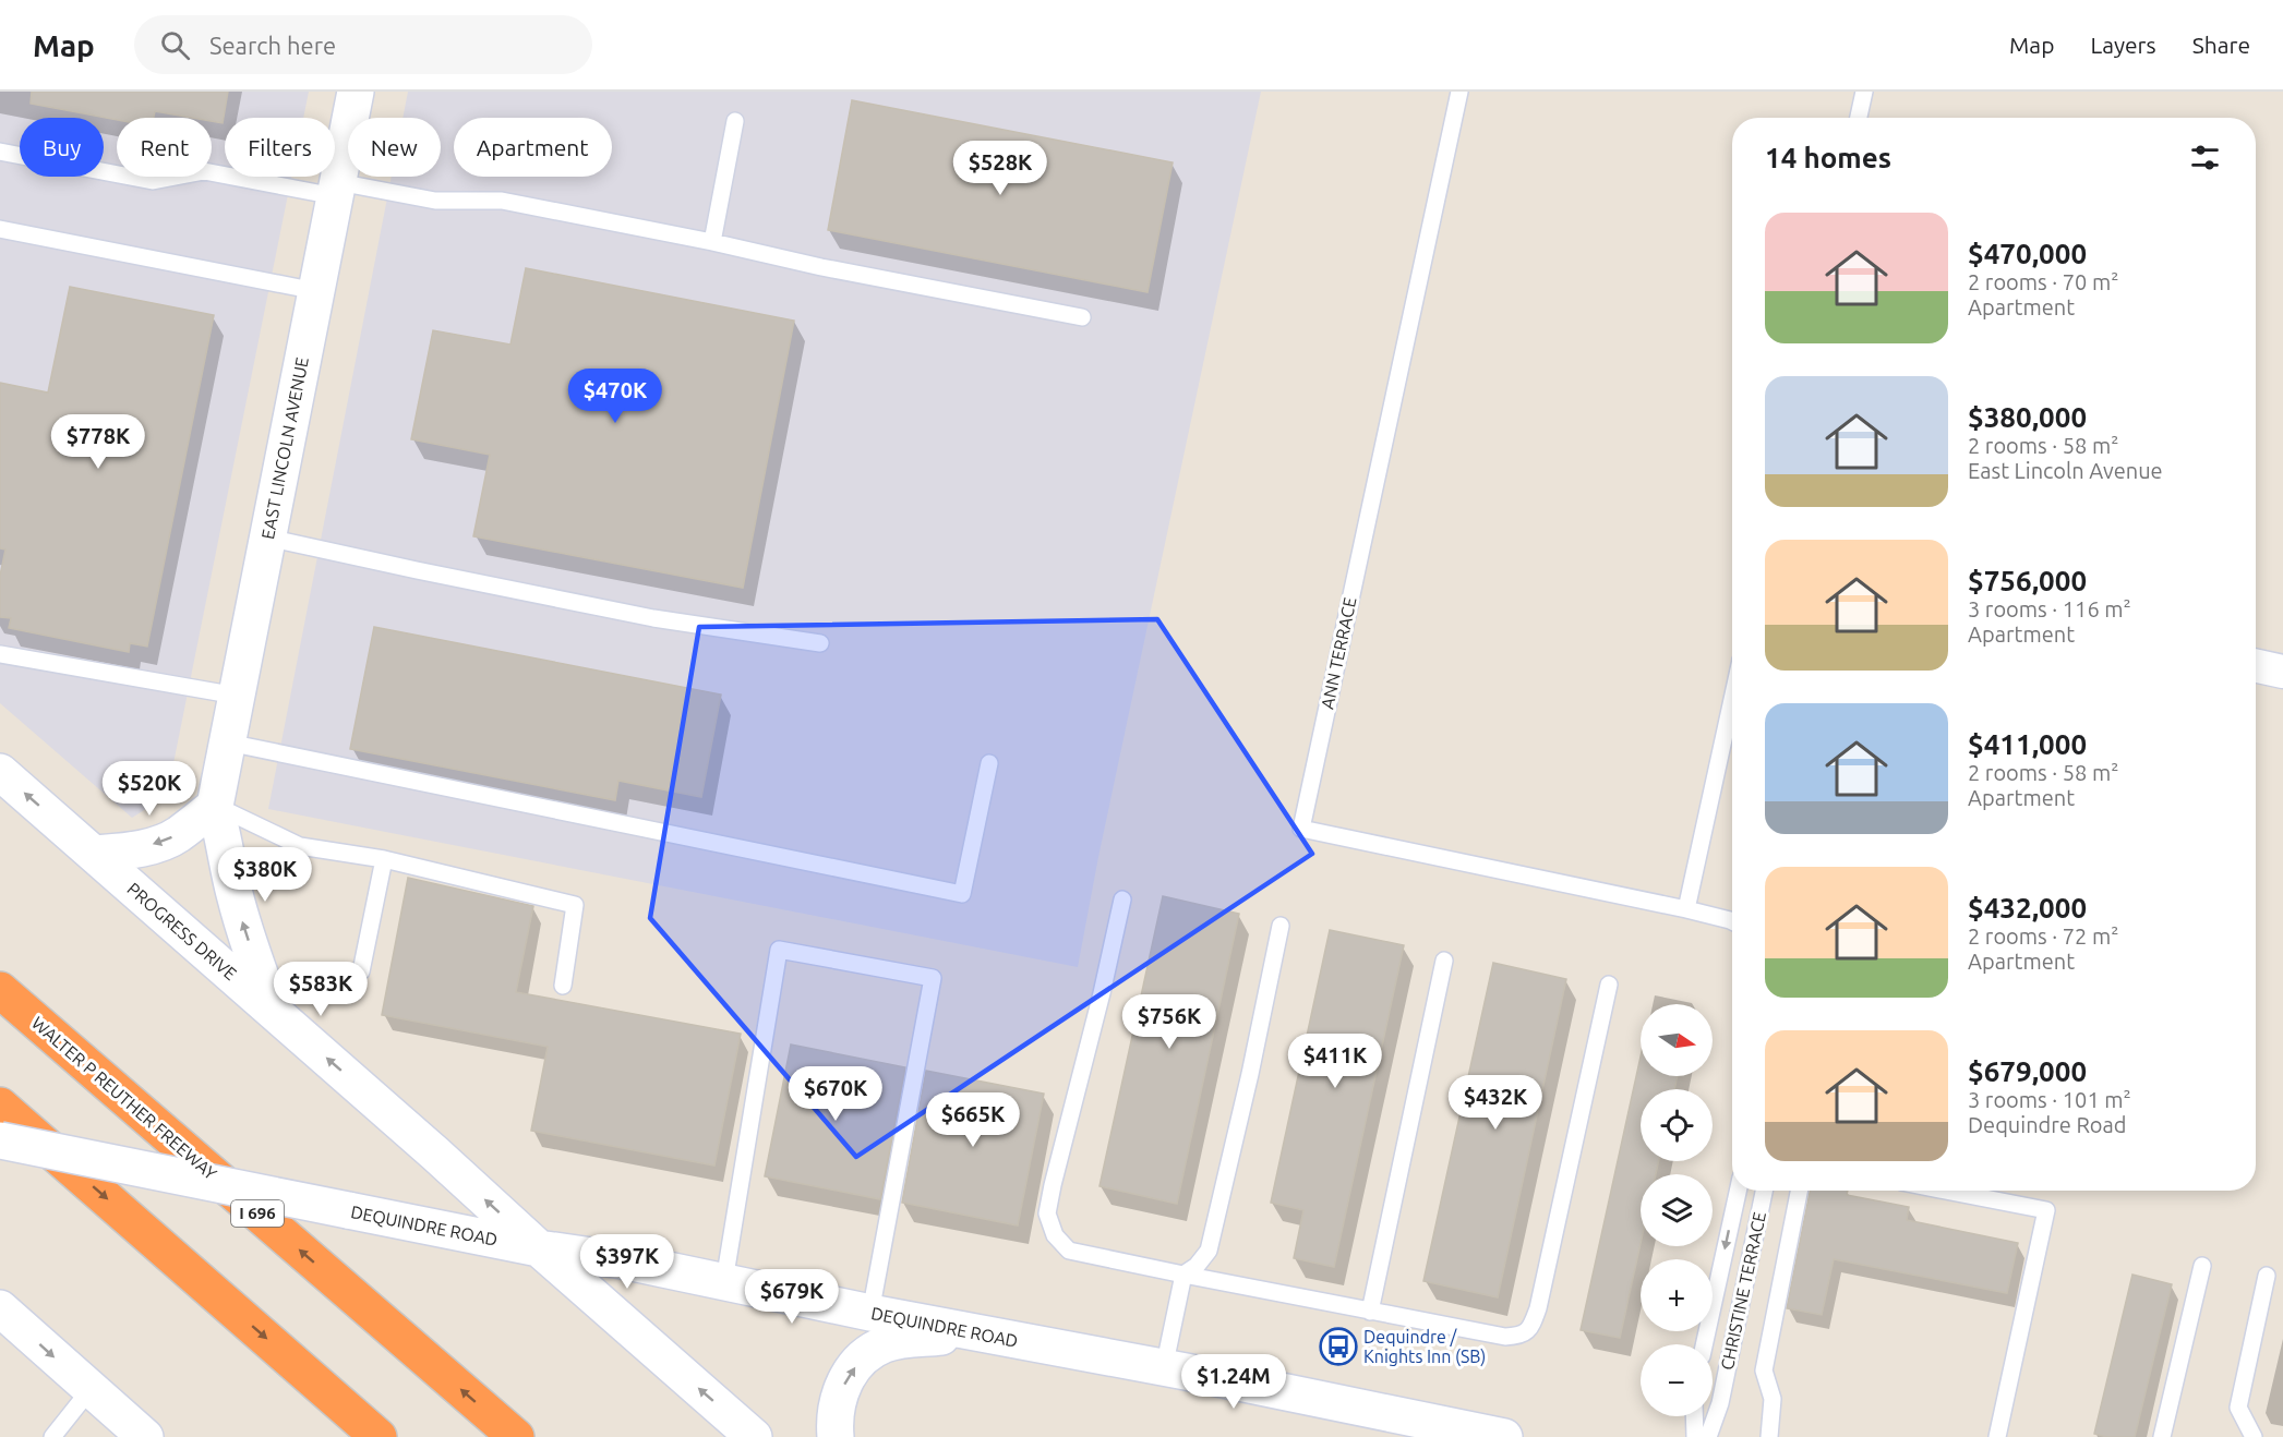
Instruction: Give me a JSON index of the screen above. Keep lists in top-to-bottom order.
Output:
{
  "streets": {
    "highway": ["WALTER P REUTHER FREEWAY", "I 696"],
    "main road": ["EAST LINCOLN AVENUE", "PROGRESS DRIVE", "DEQUINDRE ROAD"],
    "lane": ["ANN TERRACE", "CHRISTINE TERRACE"]
  },
  "crossings": [
    ["EAST LINCOLN AVENUE", "PROGRESS DRIVE"],
    ["PROGRESS DRIVE", "DEQUINDRE ROAD"]
  ],
  "one_way": ["PROGRESS DRIVE"],
  "places": {
    "bus stop": ["Dequindre / Knights Inn (SB)"]
  },
  "north": "right",
  "page": {
    "header": "Map",
    "search": "Search here",
    "nav": ["Map", "Layers", "Share"],
    "chip": [
      "Buy",
      "Rent",
      "Filters",
      "New",
      "Apartment"
    ],
    "heading": "14 homes",
    "price": [
      "$528K",
      "$470K",
      "$778K",
      "$520K",
      "$380K",
      "$583K",
      "$756K",
      "$411K",
      "$670K",
      "$432K",
      "$665K",
      "$397K",
      "$679K",
      "$1.24M"
    ],
    "list": [
      {
        "name": "$470,000",
        "note": "2 rooms · 70 m² · Apartment"
      },
      {
        "name": "$380,000",
        "note": "2 rooms · 58 m² · East Lincoln Avenue"
      },
      {
        "name": "$756,000",
        "note": "3 rooms · 116 m² · Apartment"
      },
      {
        "name": "$411,000",
        "note": "2 rooms · 58 m² · Apartment"
      },
      {
        "name": "$432,000",
        "note": "2 rooms · 72 m² · Apartment"
      },
      {
        "name": "$679,000",
        "note": "3 rooms · 101 m² · Dequindre Road"
      }
    ],
    "map_buttons": ["+", "−"]
  }
}
